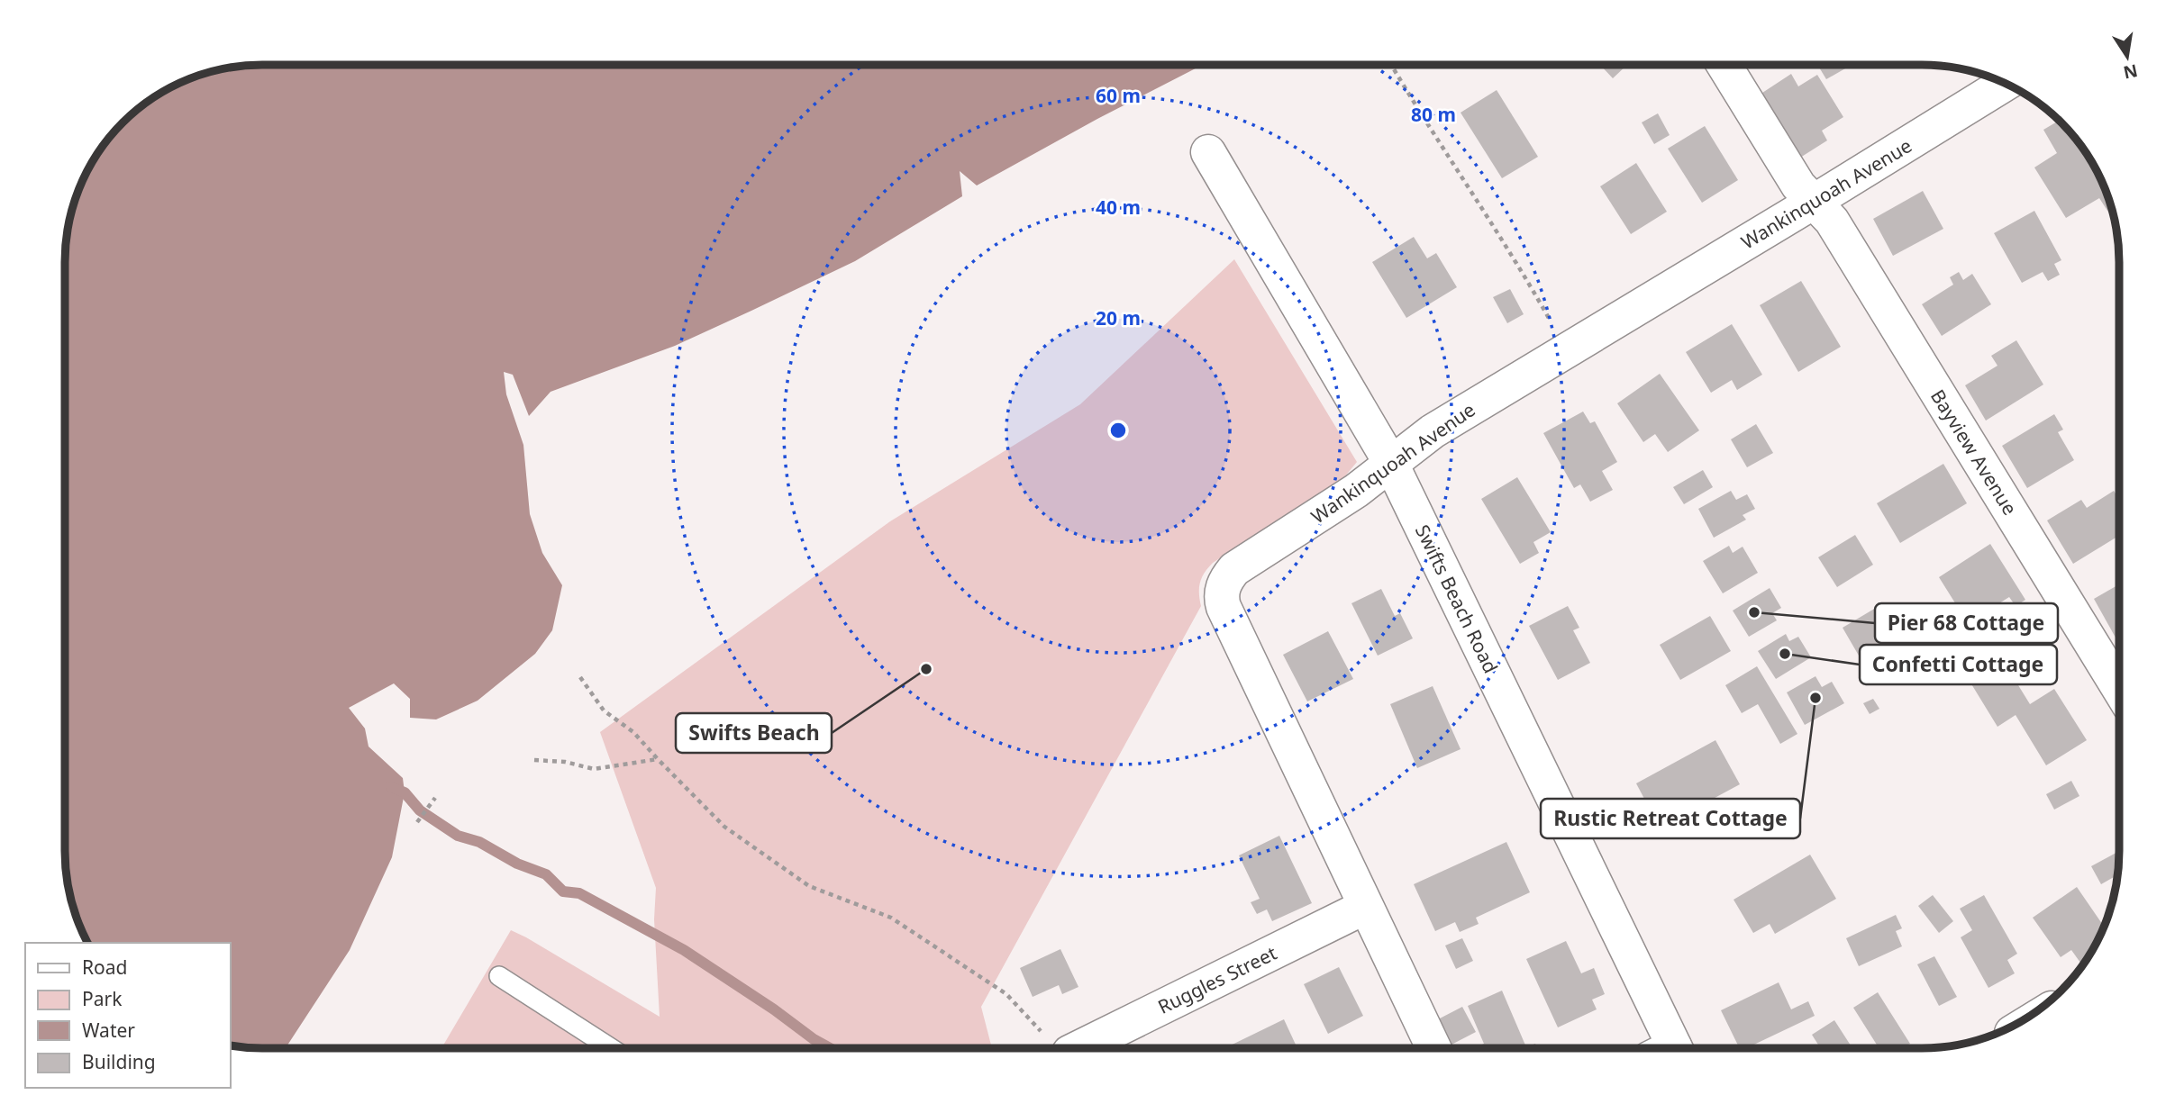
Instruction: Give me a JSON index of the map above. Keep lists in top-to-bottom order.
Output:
{
  "streets": {
    "street": [
      "Wankinquoah Avenue",
      "Bayview Avenue",
      "Swifts Beach Road",
      "Ruggles Street"
    ]
  },
  "crossings": [
    ["Wankinquoah Avenue", "Bayview Avenue"],
    ["Wankinquoah Avenue", "Swifts Beach Road"],
    ["Wankinquoah Avenue", "Ruggles Street"]
  ],
  "places": [
    "Pier 68 Cottage",
    "Confetti Cottage",
    "Swifts Beach",
    "Rustic Retreat Cottage"
  ],
  "legend": [
    "Road",
    "Park",
    "Water",
    "Building"
  ],
  "north": "bottom",
  "rings": [
    "60 m",
    "80 m",
    "40 m",
    "20 m"
  ]
}
